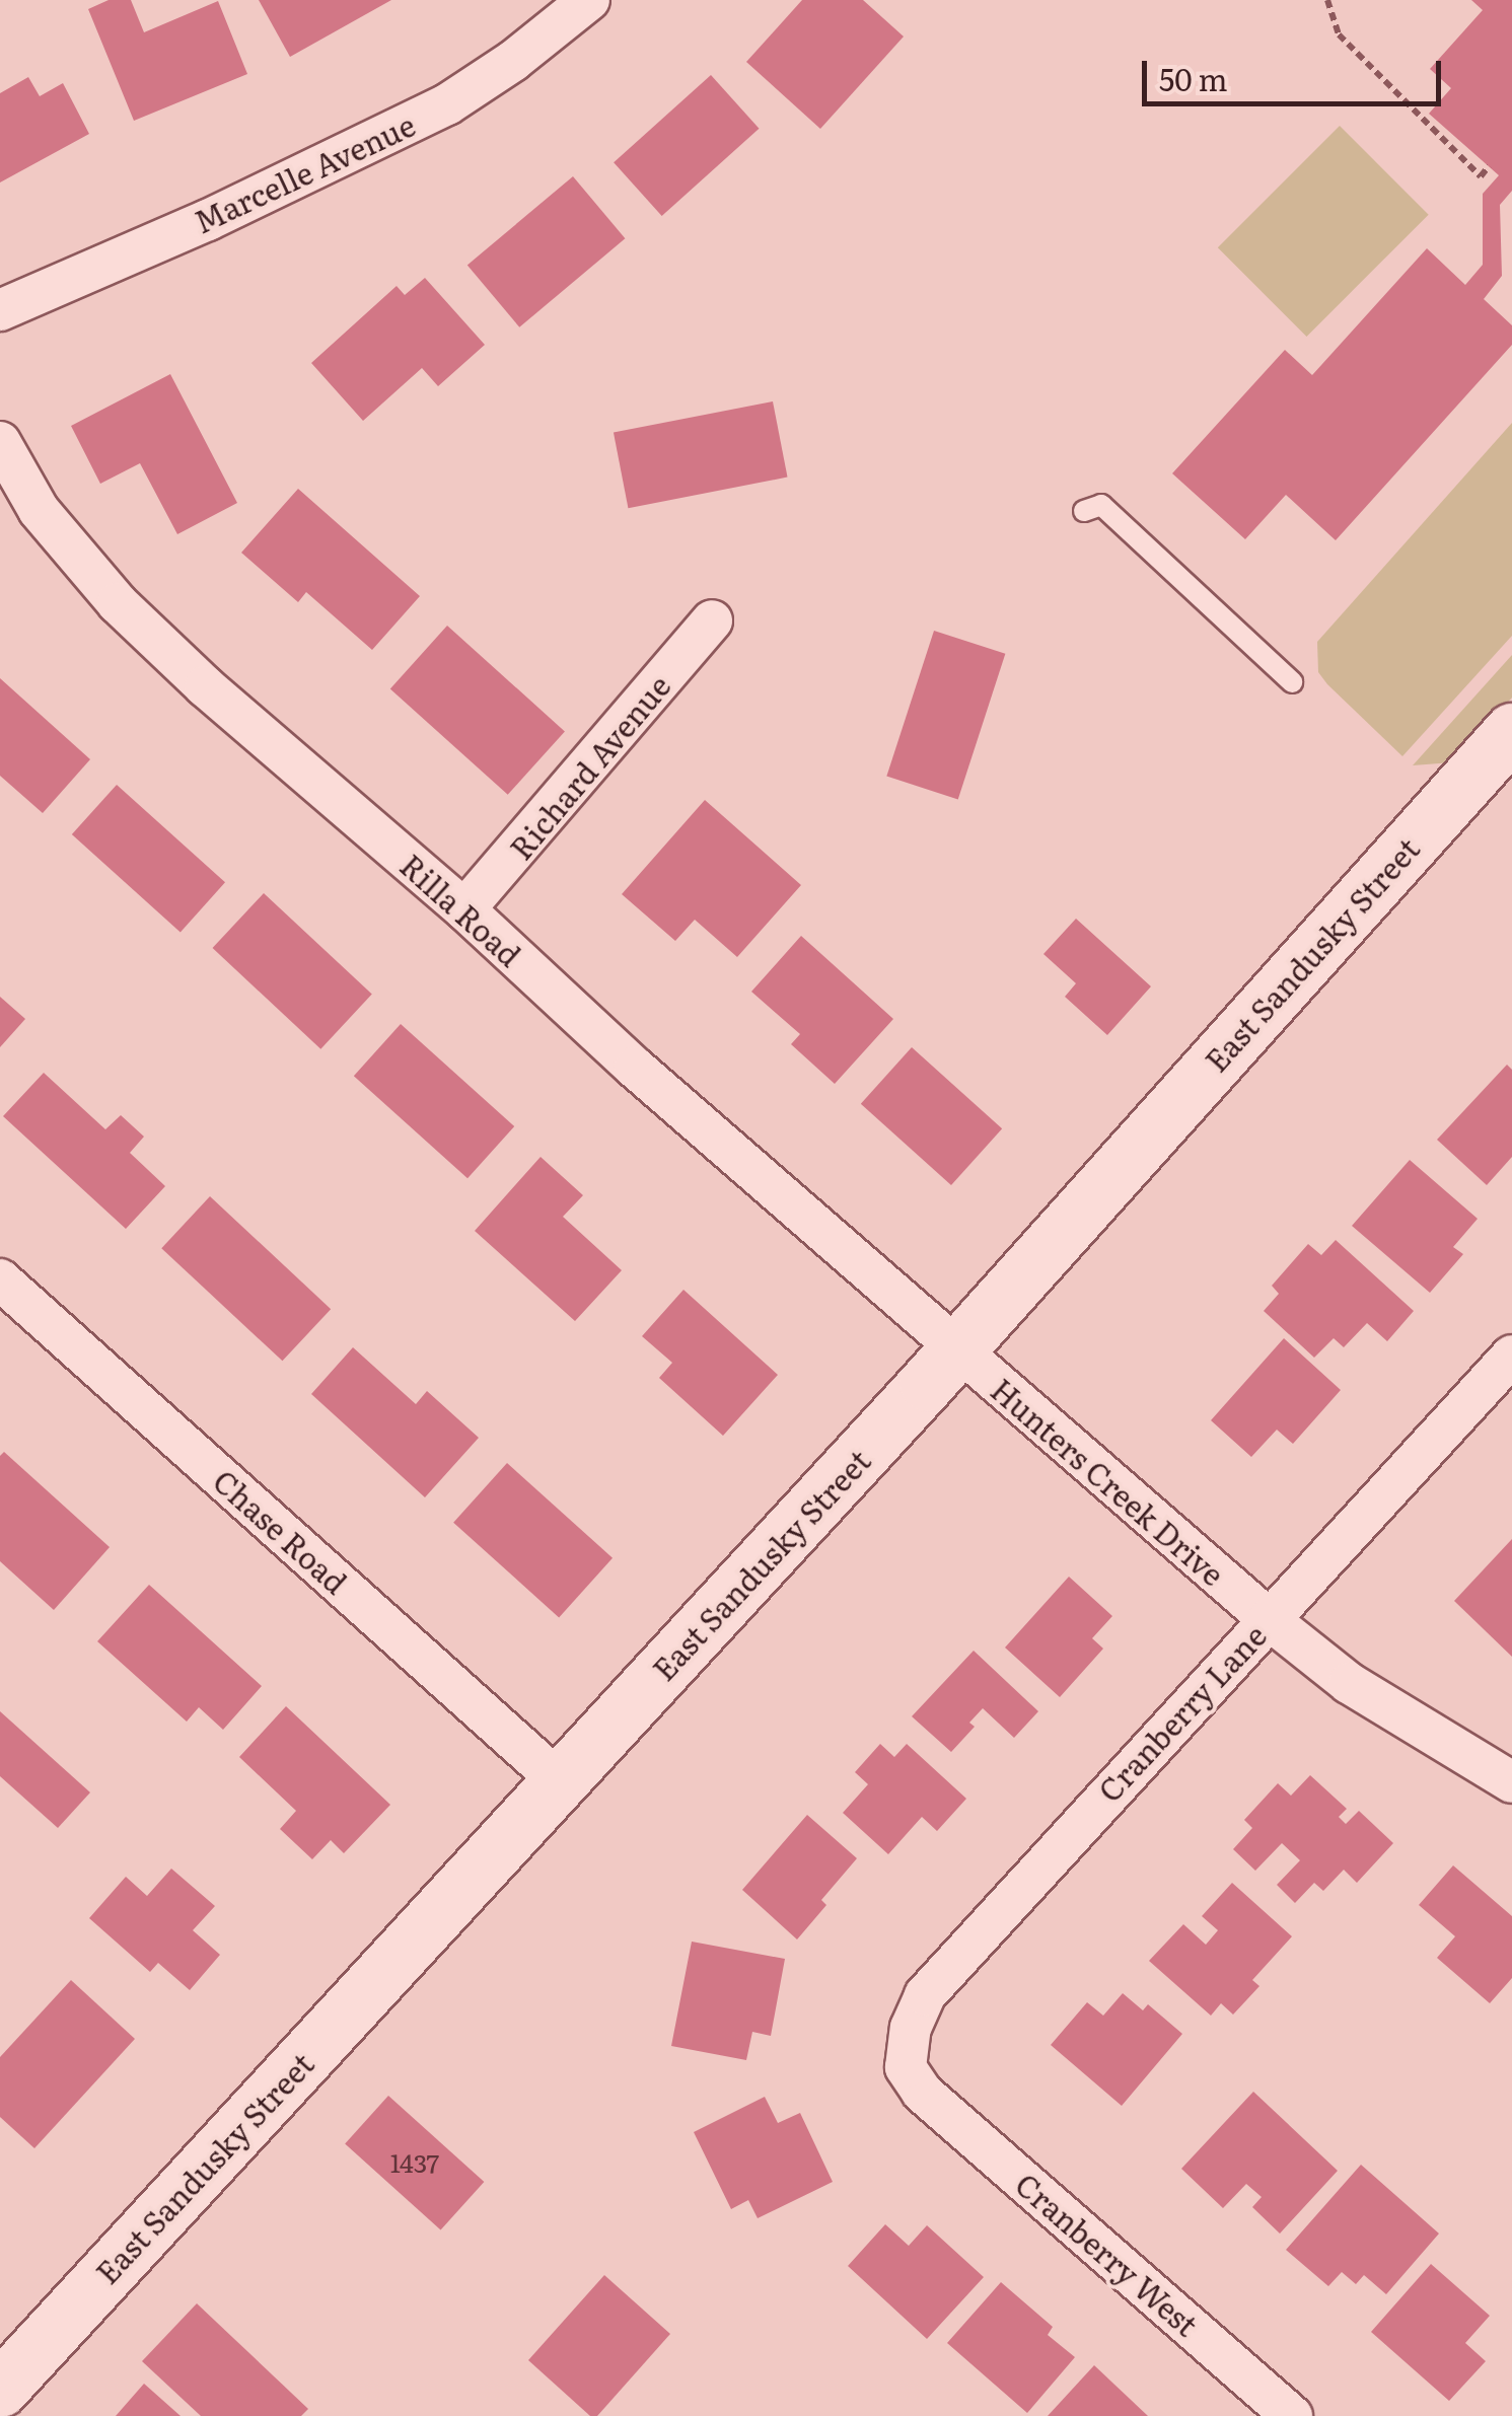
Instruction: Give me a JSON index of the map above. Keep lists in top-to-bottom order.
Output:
{
  "streets": {
    "main road": ["East Sandusky Street"],
    "street": [
      "Marcelle Avenue",
      "Richard Avenue",
      "Rilla Road",
      "Hunters Creek Drive",
      "Chase Road",
      "Cranberry Lane",
      "Cranberry West"
    ]
  },
  "crossings": [
    ["Richard Avenue", "Rilla Road"],
    ["Rilla Road", "East Sandusky Street"],
    ["Rilla Road", "Hunters Creek Drive"],
    ["East Sandusky Street", "Hunters Creek Drive"],
    ["East Sandusky Street", "Chase Road"],
    ["Hunters Creek Drive", "Cranberry Lane"],
    ["Cranberry Lane", "Cranberry West"]
  ],
  "house_numbers": ["1437"],
  "scale_bar": "50 m"
}
